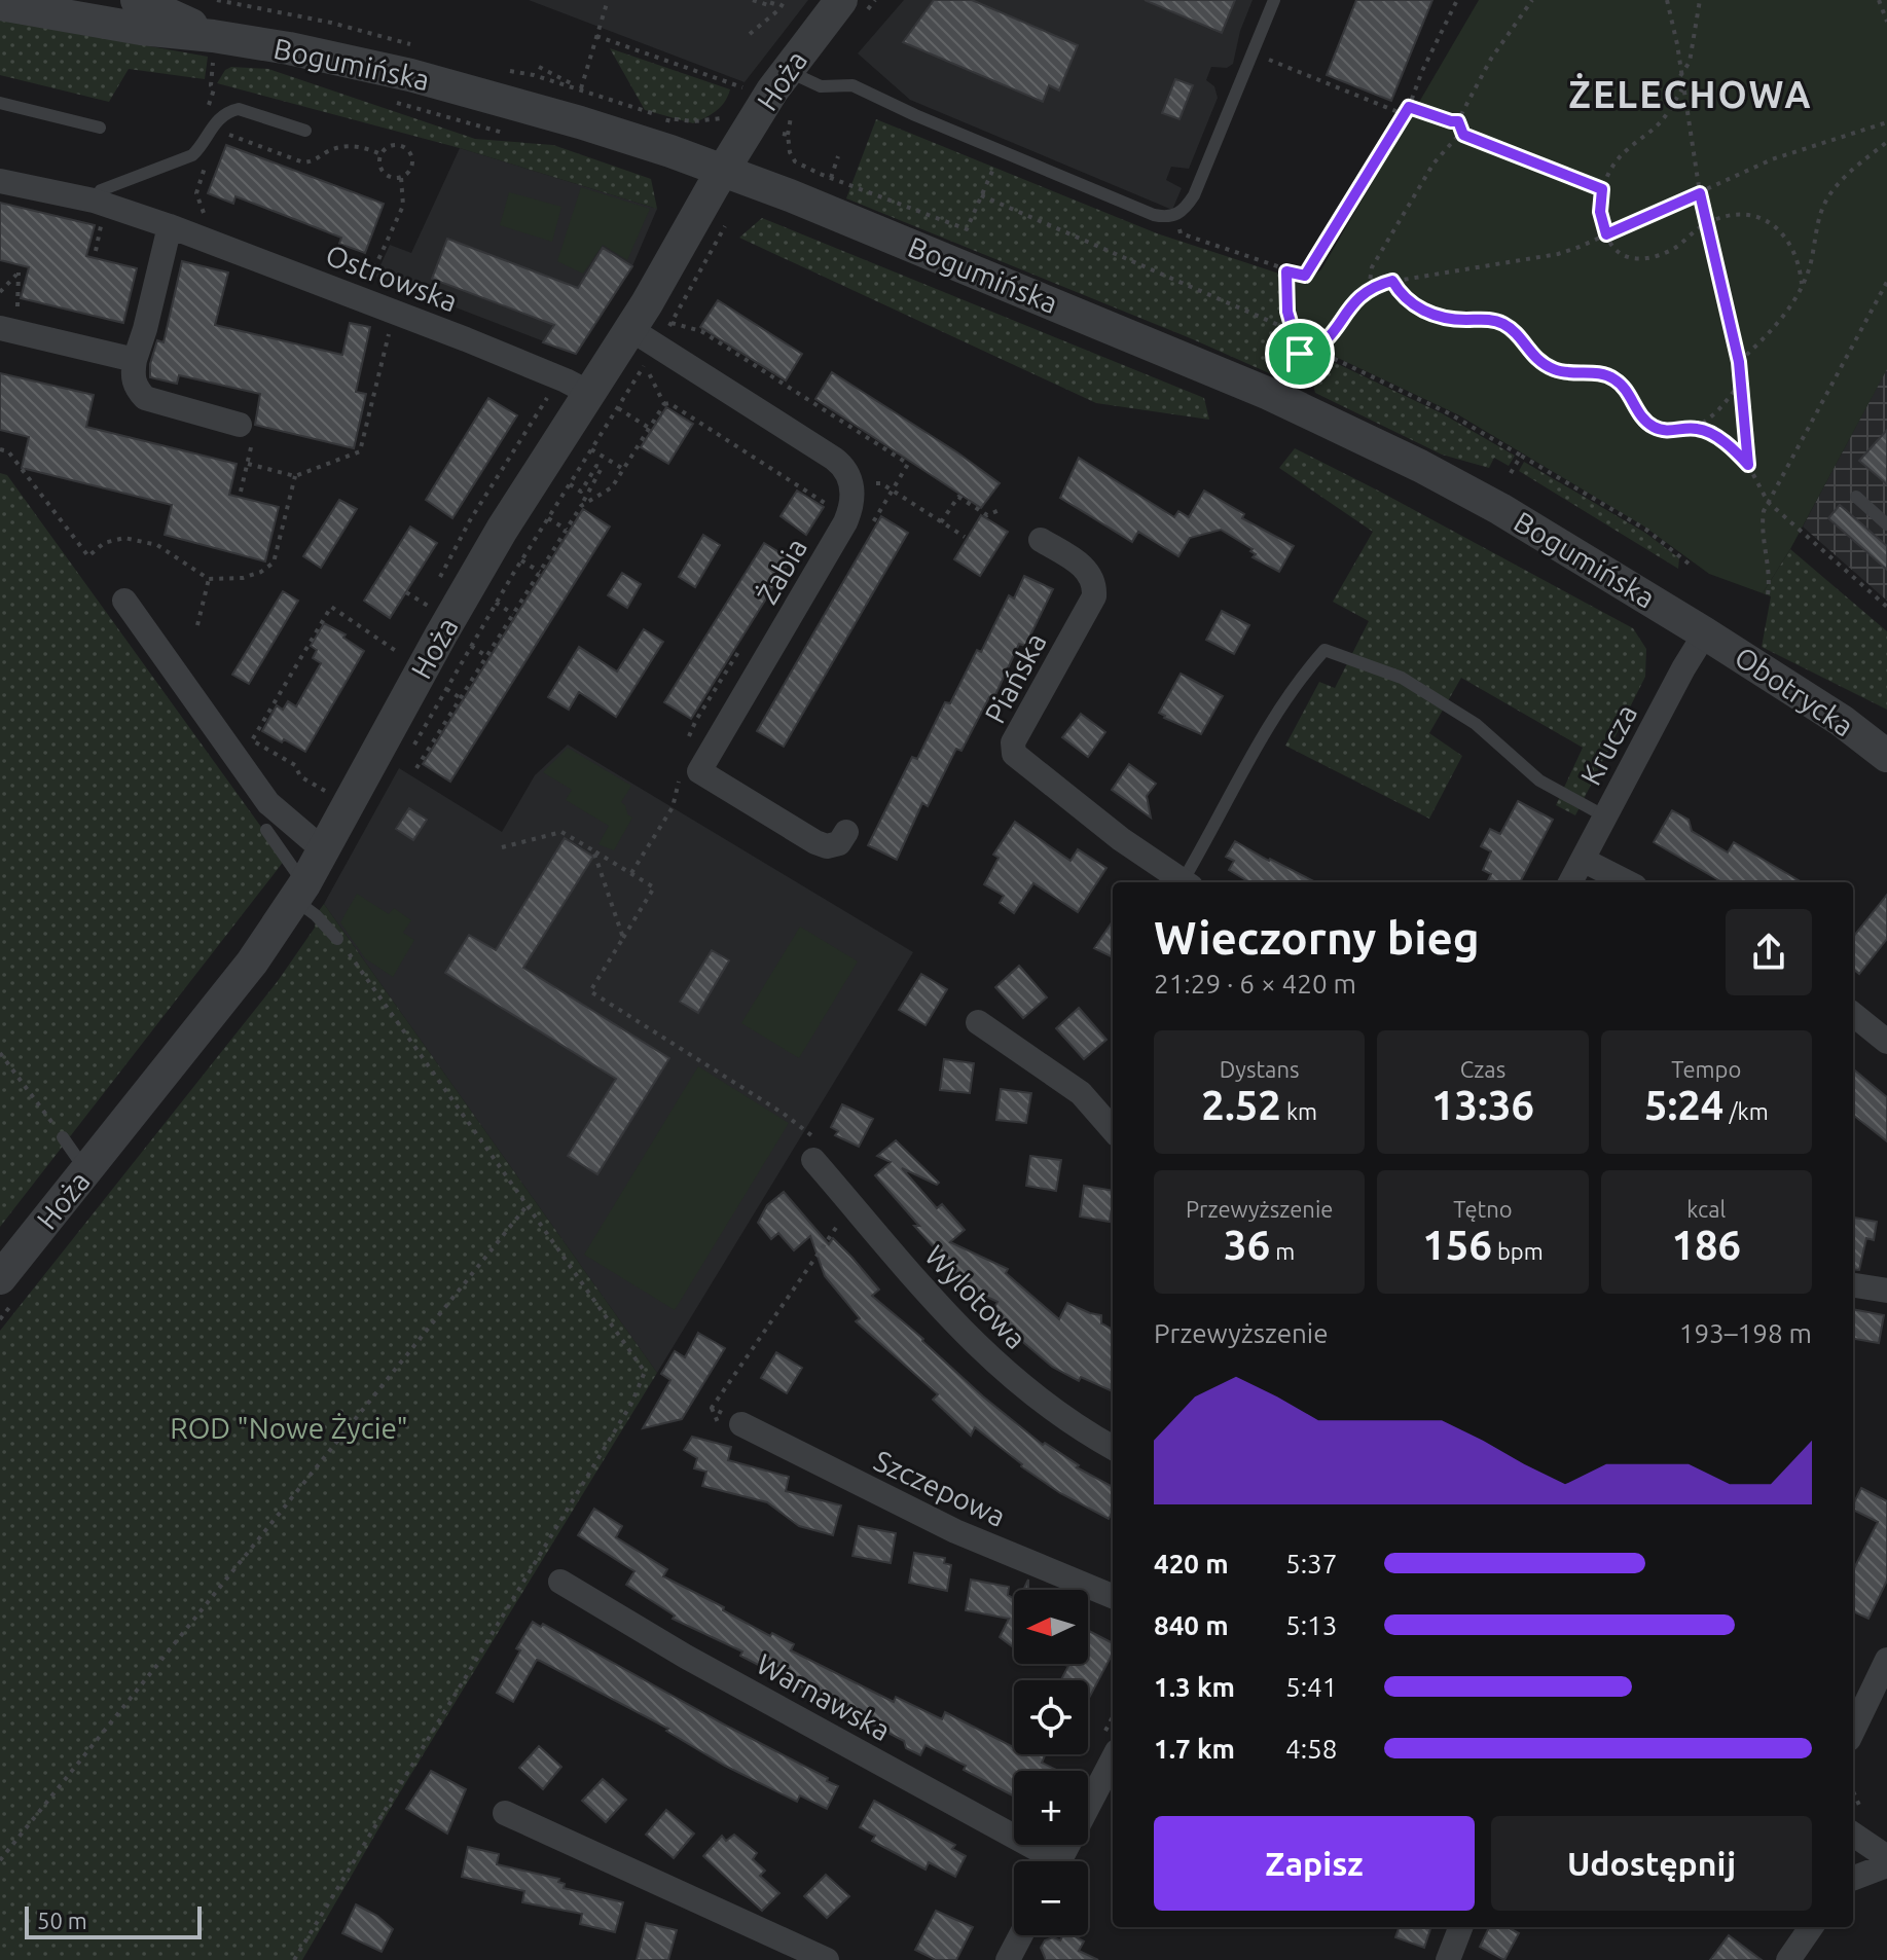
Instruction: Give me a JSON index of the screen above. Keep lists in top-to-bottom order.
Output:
{
  "streets": {
    "street": [
      "Bogumińska",
      "Hoża",
      "Ostrowska",
      "Żabia",
      "Piańska",
      "Obotrycka",
      "Krucza",
      "Wylotowa",
      "Szczepowa",
      "Warnawska"
    ]
  },
  "crossings": [
    ["Bogumińska", "Hoża"],
    ["Bogumińska", "Obotrycka"],
    ["Bogumińska", "Krucza"],
    ["Hoża", "Ostrowska"],
    ["Hoża", "Żabia"],
    ["Obotrycka", "Krucza"]
  ],
  "districts": ["ŻELECHOWA"],
  "parks": ["ROD \"Nowe Życie\""],
  "scale_bar": "50 m",
  "north": "left",
  "page": {
    "heading": ["Wieczorny bieg", "21:29 · 6 × 420 m"],
    "stats": [
      ["Dystans", "2.52 km"],
      ["Czas", "13:36"],
      ["Tempo", "5:24 /km"],
      ["Przewyższenie", "36 m"],
      ["Tętno", "156 bpm"],
      ["kcal", "186"]
    ],
    "chart": ["Przewyższenie", "193–198 m"],
    "list": [
      {
        "name": "420 m",
        "note": "5:37"
      },
      {
        "name": "840 m",
        "note": "5:13"
      },
      {
        "name": "1.3 km",
        "note": "5:41"
      },
      {
        "name": "1.7 km",
        "note": "4:58"
      }
    ],
    "map_buttons": ["+", "−"],
    "buttons": ["Zapisz", "Udostępnij"],
    "scale": "50 m"
  }
}
